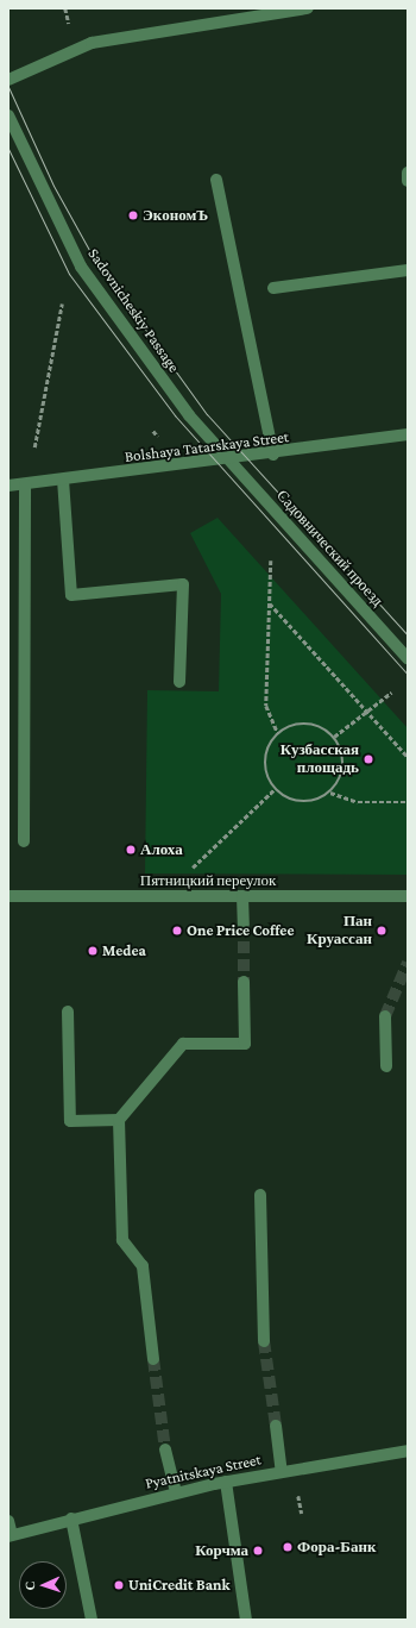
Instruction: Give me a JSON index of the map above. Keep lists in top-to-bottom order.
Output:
{
  "streets": {
    "street": [
      "Sadovnicheskiy Passage",
      "Bolshaya Tatarskaya Street",
      "Садовнический проезд",
      "Пятницкий переулок",
      "Pyatnitskaya Street"
    ]
  },
  "crossings": [
    ["Sadovnicheskiy Passage", "Bolshaya Tatarskaya Street"],
    ["Sadovnicheskiy Passage", "Садовнический проезд"],
    ["Bolshaya Tatarskaya Street", "Садовнический проезд"]
  ],
  "places": [
    "ЭкономЪ",
    "Кузбасская площадь",
    "Алоха",
    "One Price Coffee",
    "Пан Круассан",
    "Medea",
    "Фора-Банк",
    "Корчма",
    "UniCredit Bank"
  ],
  "north": "left"
}
